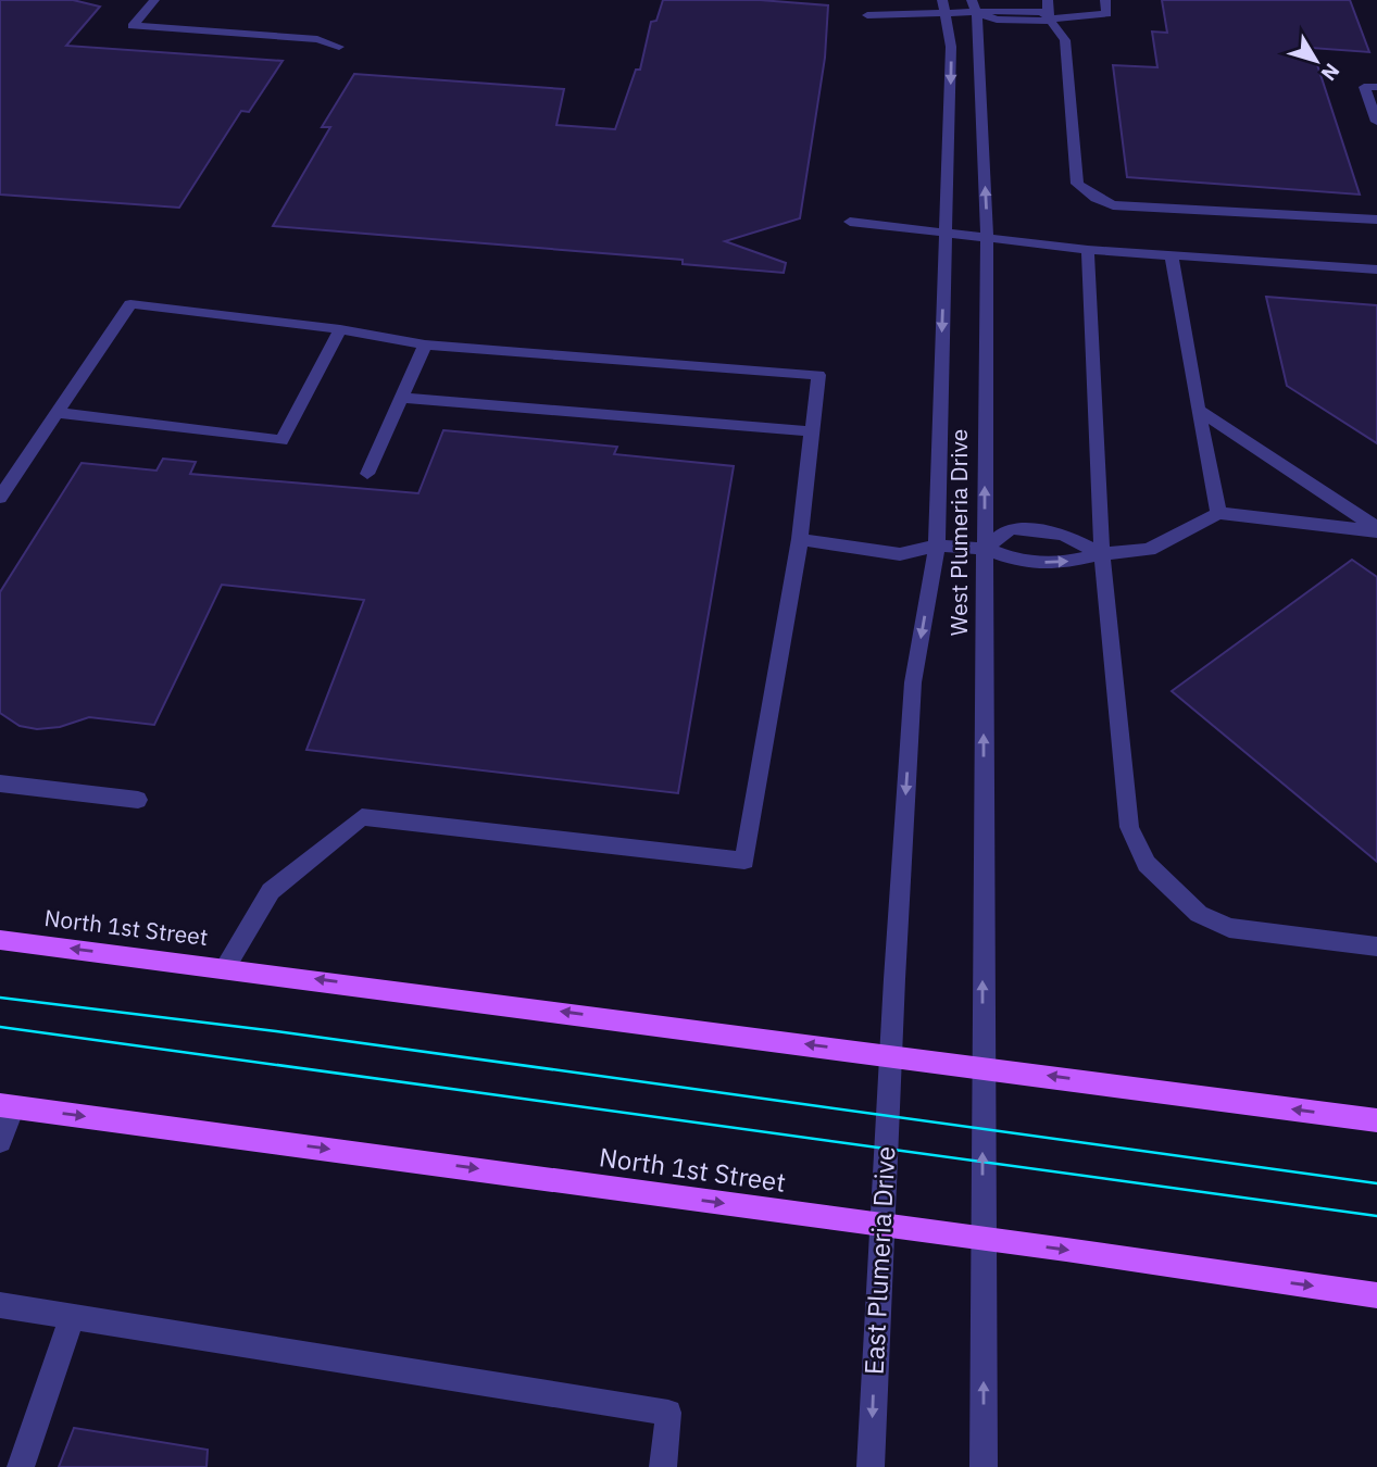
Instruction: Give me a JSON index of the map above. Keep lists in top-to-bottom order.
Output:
{
  "streets": {
    "main road": ["North 1st Street"],
    "street": ["West Plumeria Drive", "East Plumeria Drive"]
  },
  "crossings": [
    ["West Plumeria Drive", "North 1st Street"],
    ["West Plumeria Drive", "East Plumeria Drive"],
    ["North 1st Street", "East Plumeria Drive"]
  ],
  "north": "bottom right"
}
